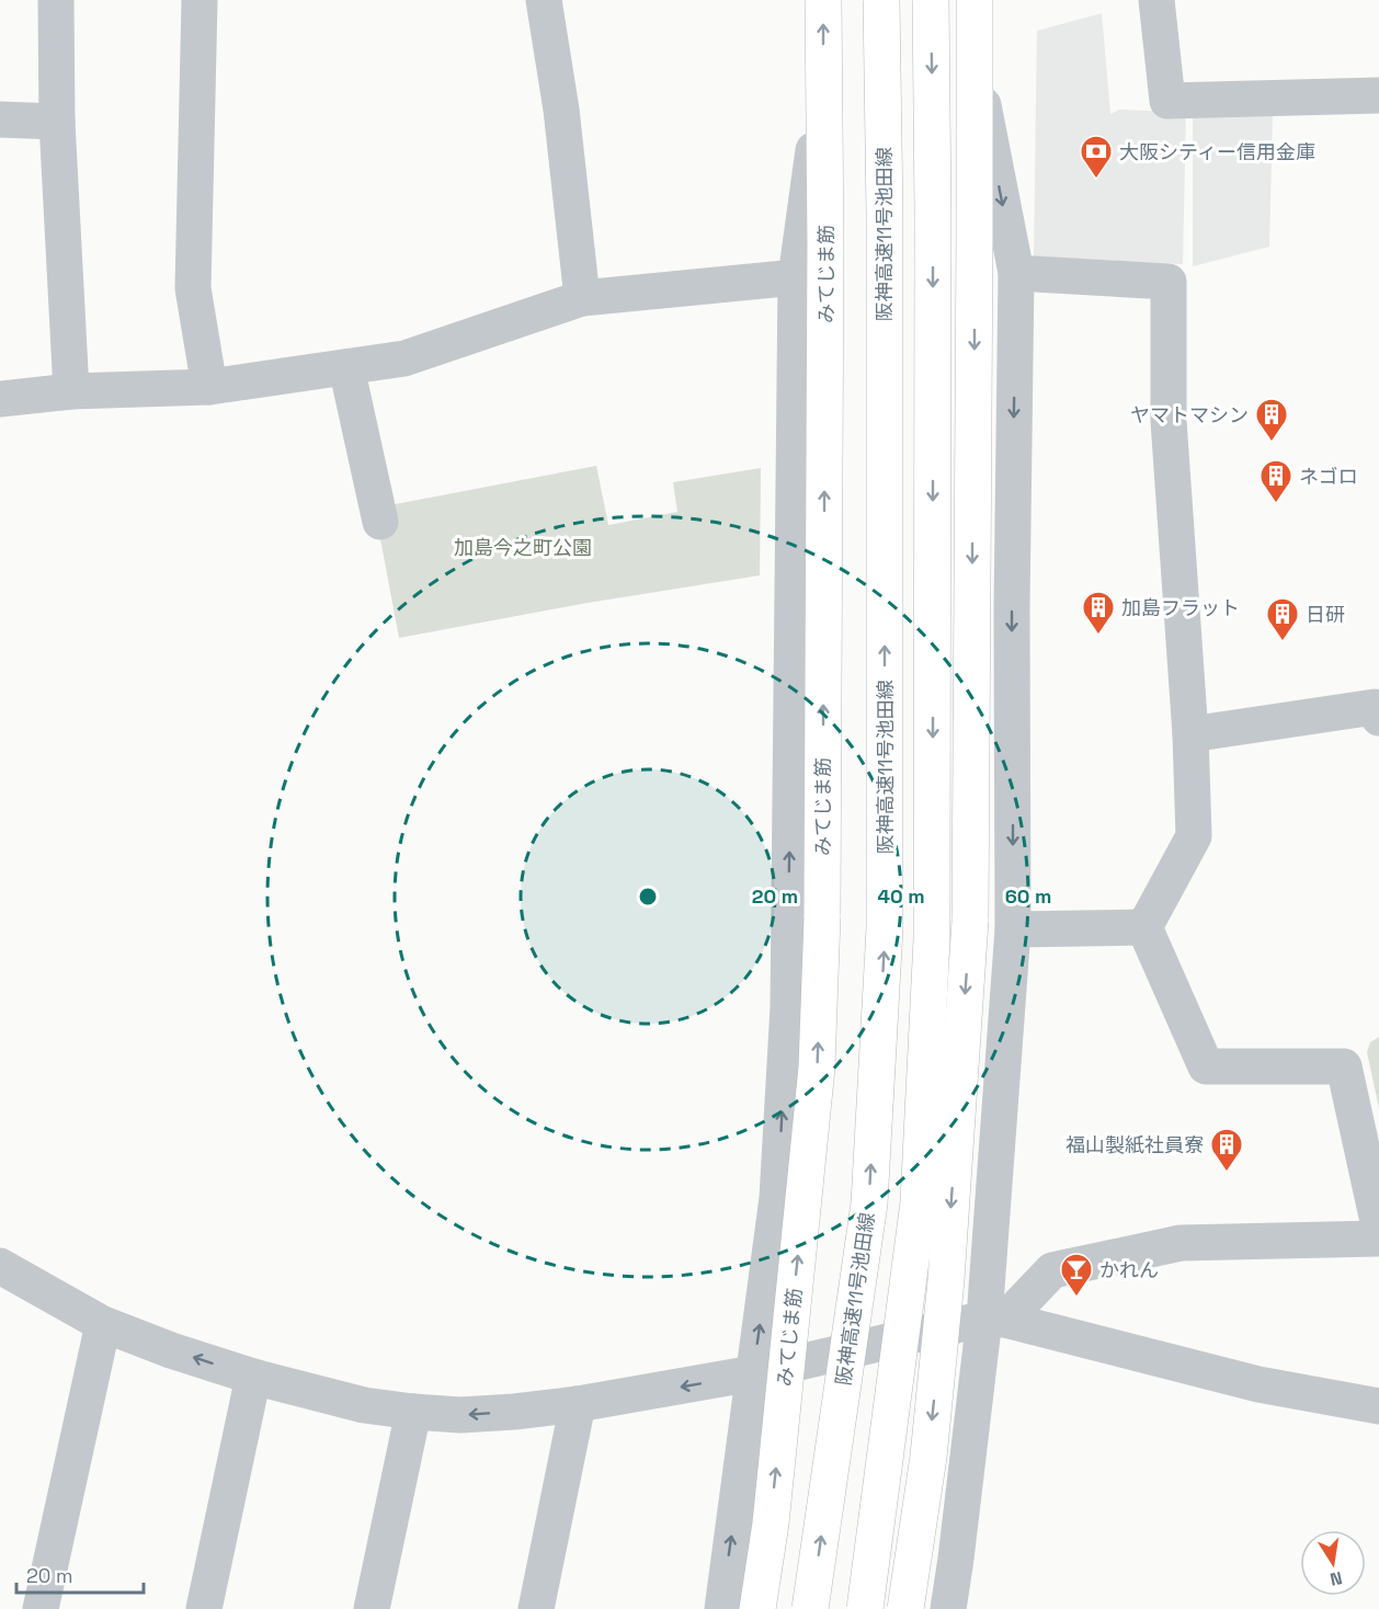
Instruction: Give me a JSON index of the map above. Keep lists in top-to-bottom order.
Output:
{
  "streets": {
    "main road": ["阪神高速11号池田線", "みてじま筋"]
  },
  "parks": ["加島今之町公園"],
  "places": {
    "bank": ["大阪シティー信用金庫"],
    "building": [
      "ヤマトマシン",
      "ネゴロ",
      "加島フラット",
      "日研",
      "福山製紙社員寮"
    ],
    "bar": ["かれん"]
  },
  "scale_bar": "20 m",
  "north": "bottom",
  "rings": ["20 m", "40 m", "60 m"]
}
